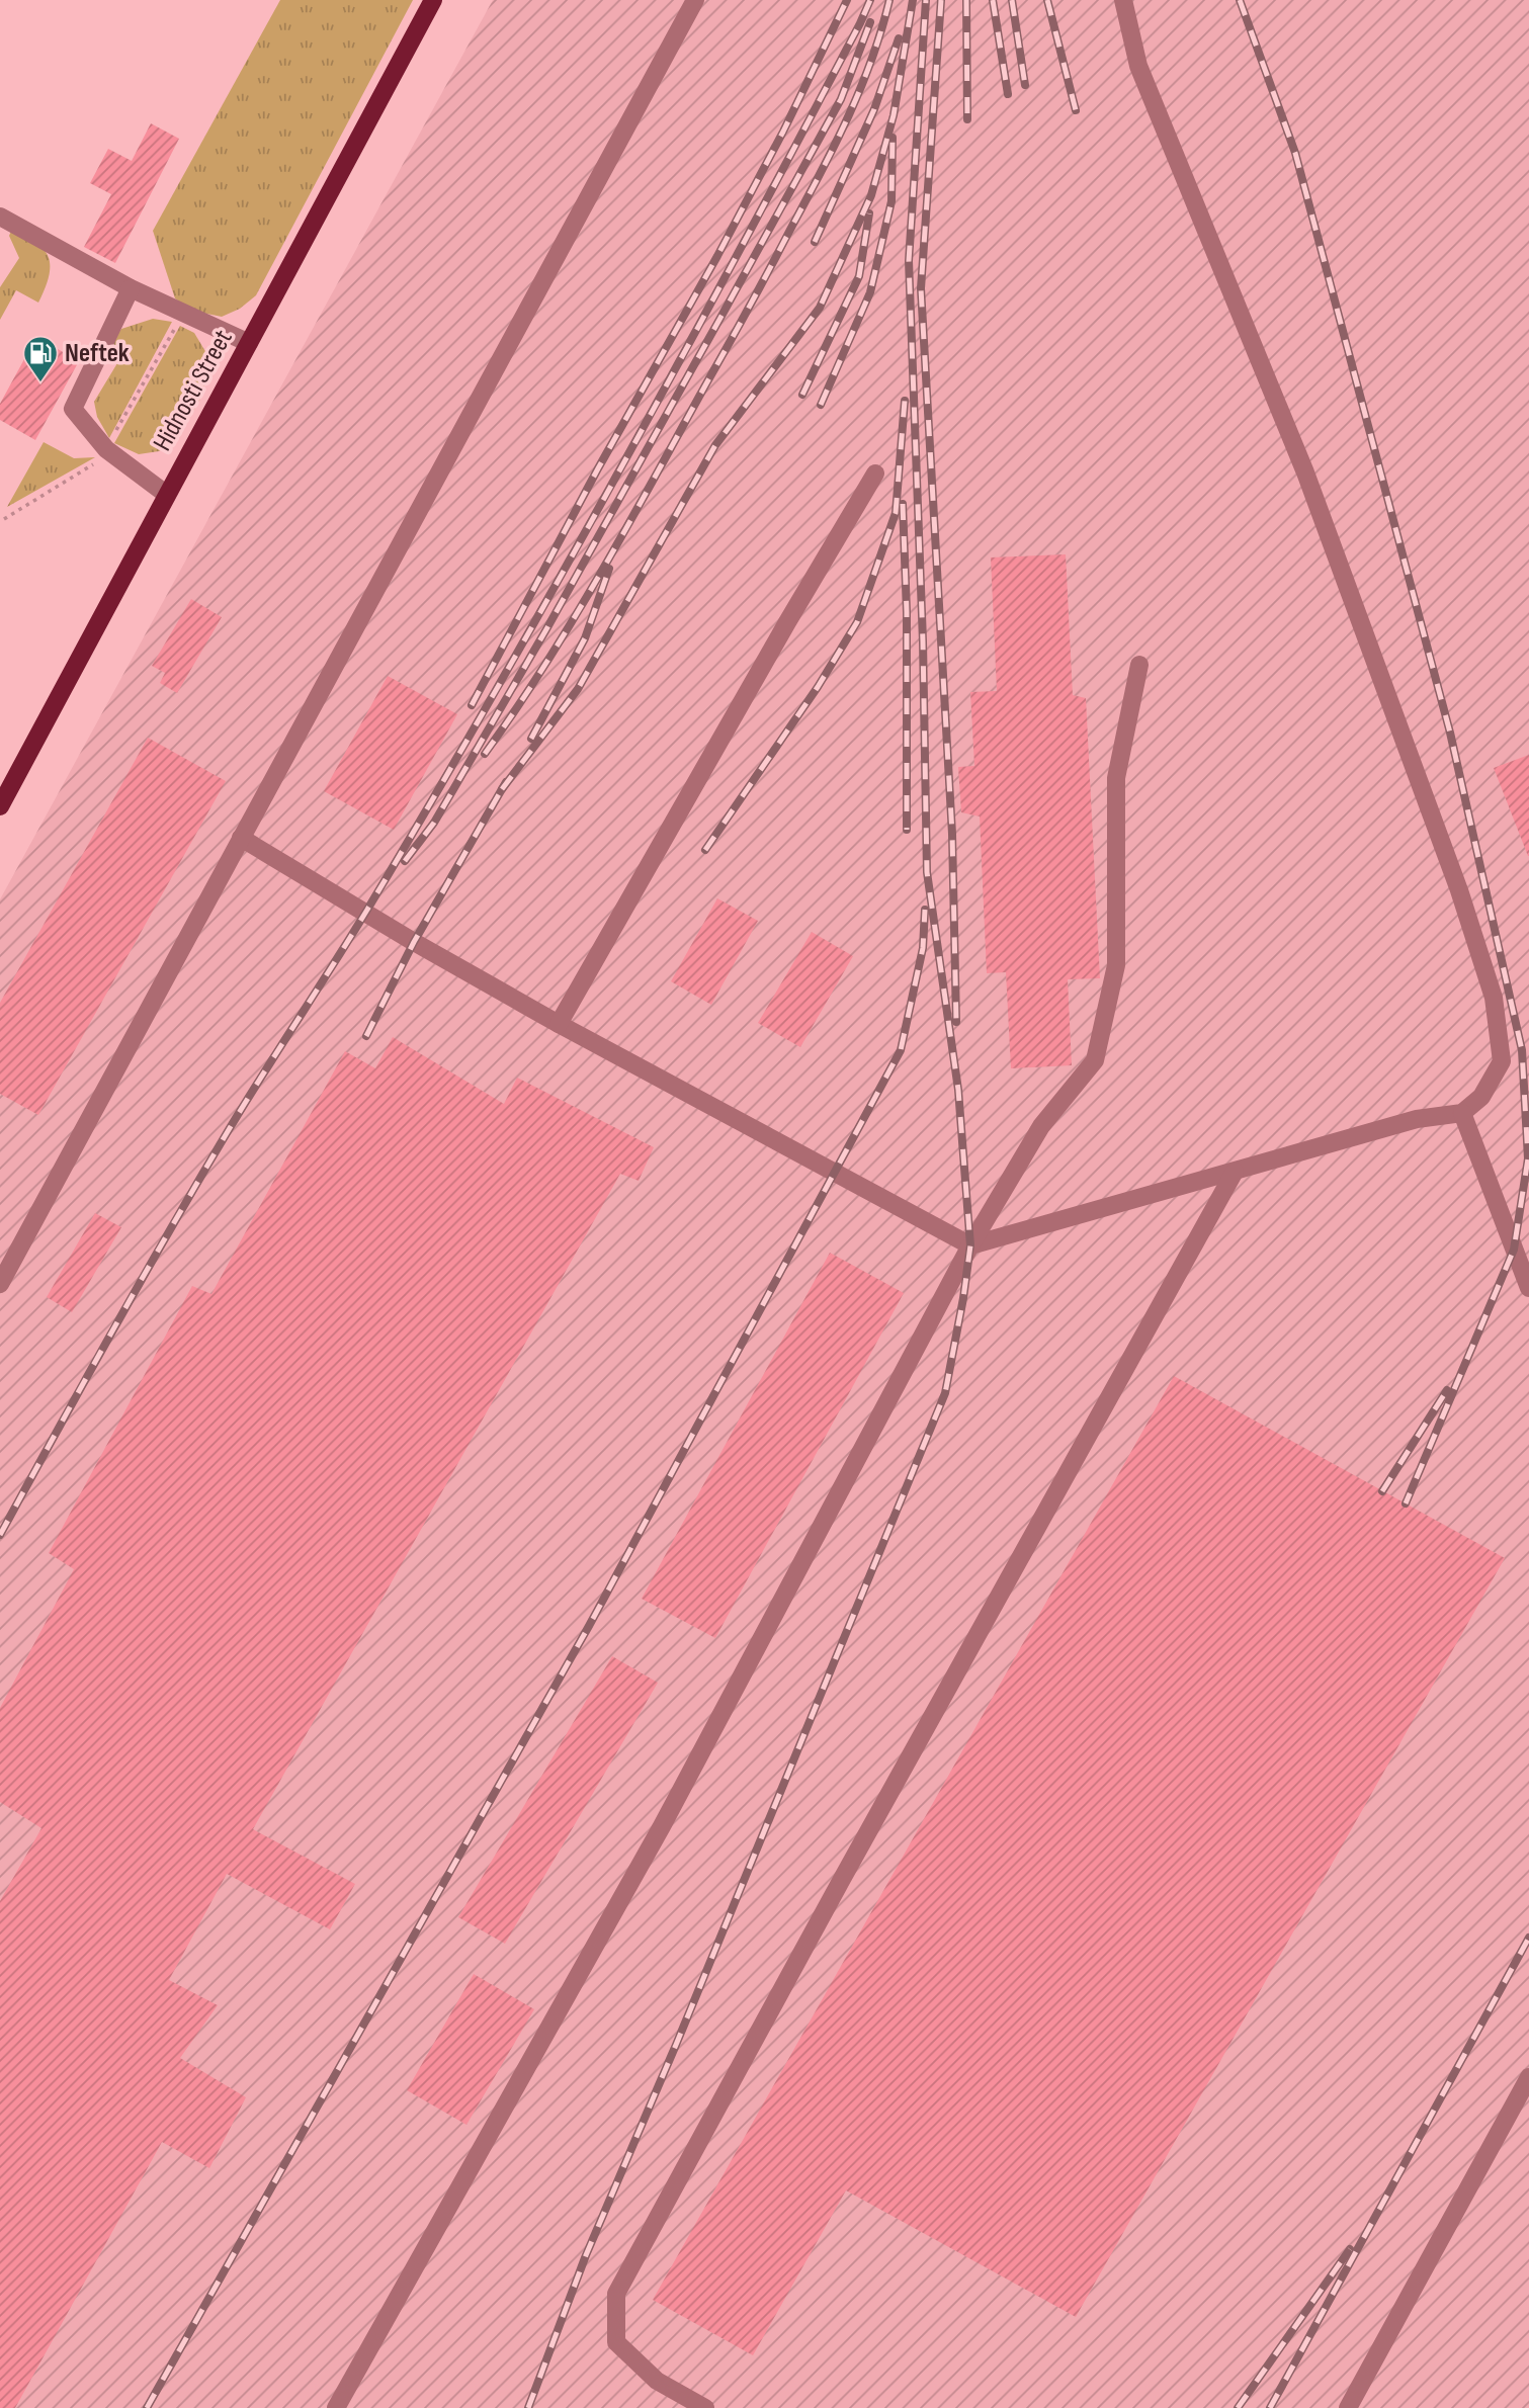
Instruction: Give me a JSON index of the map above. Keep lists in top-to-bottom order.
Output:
{
  "streets": {
    "main road": ["Hidnosti Street"]
  },
  "places": {
    "fuel station": ["Neftek"]
  }
}
